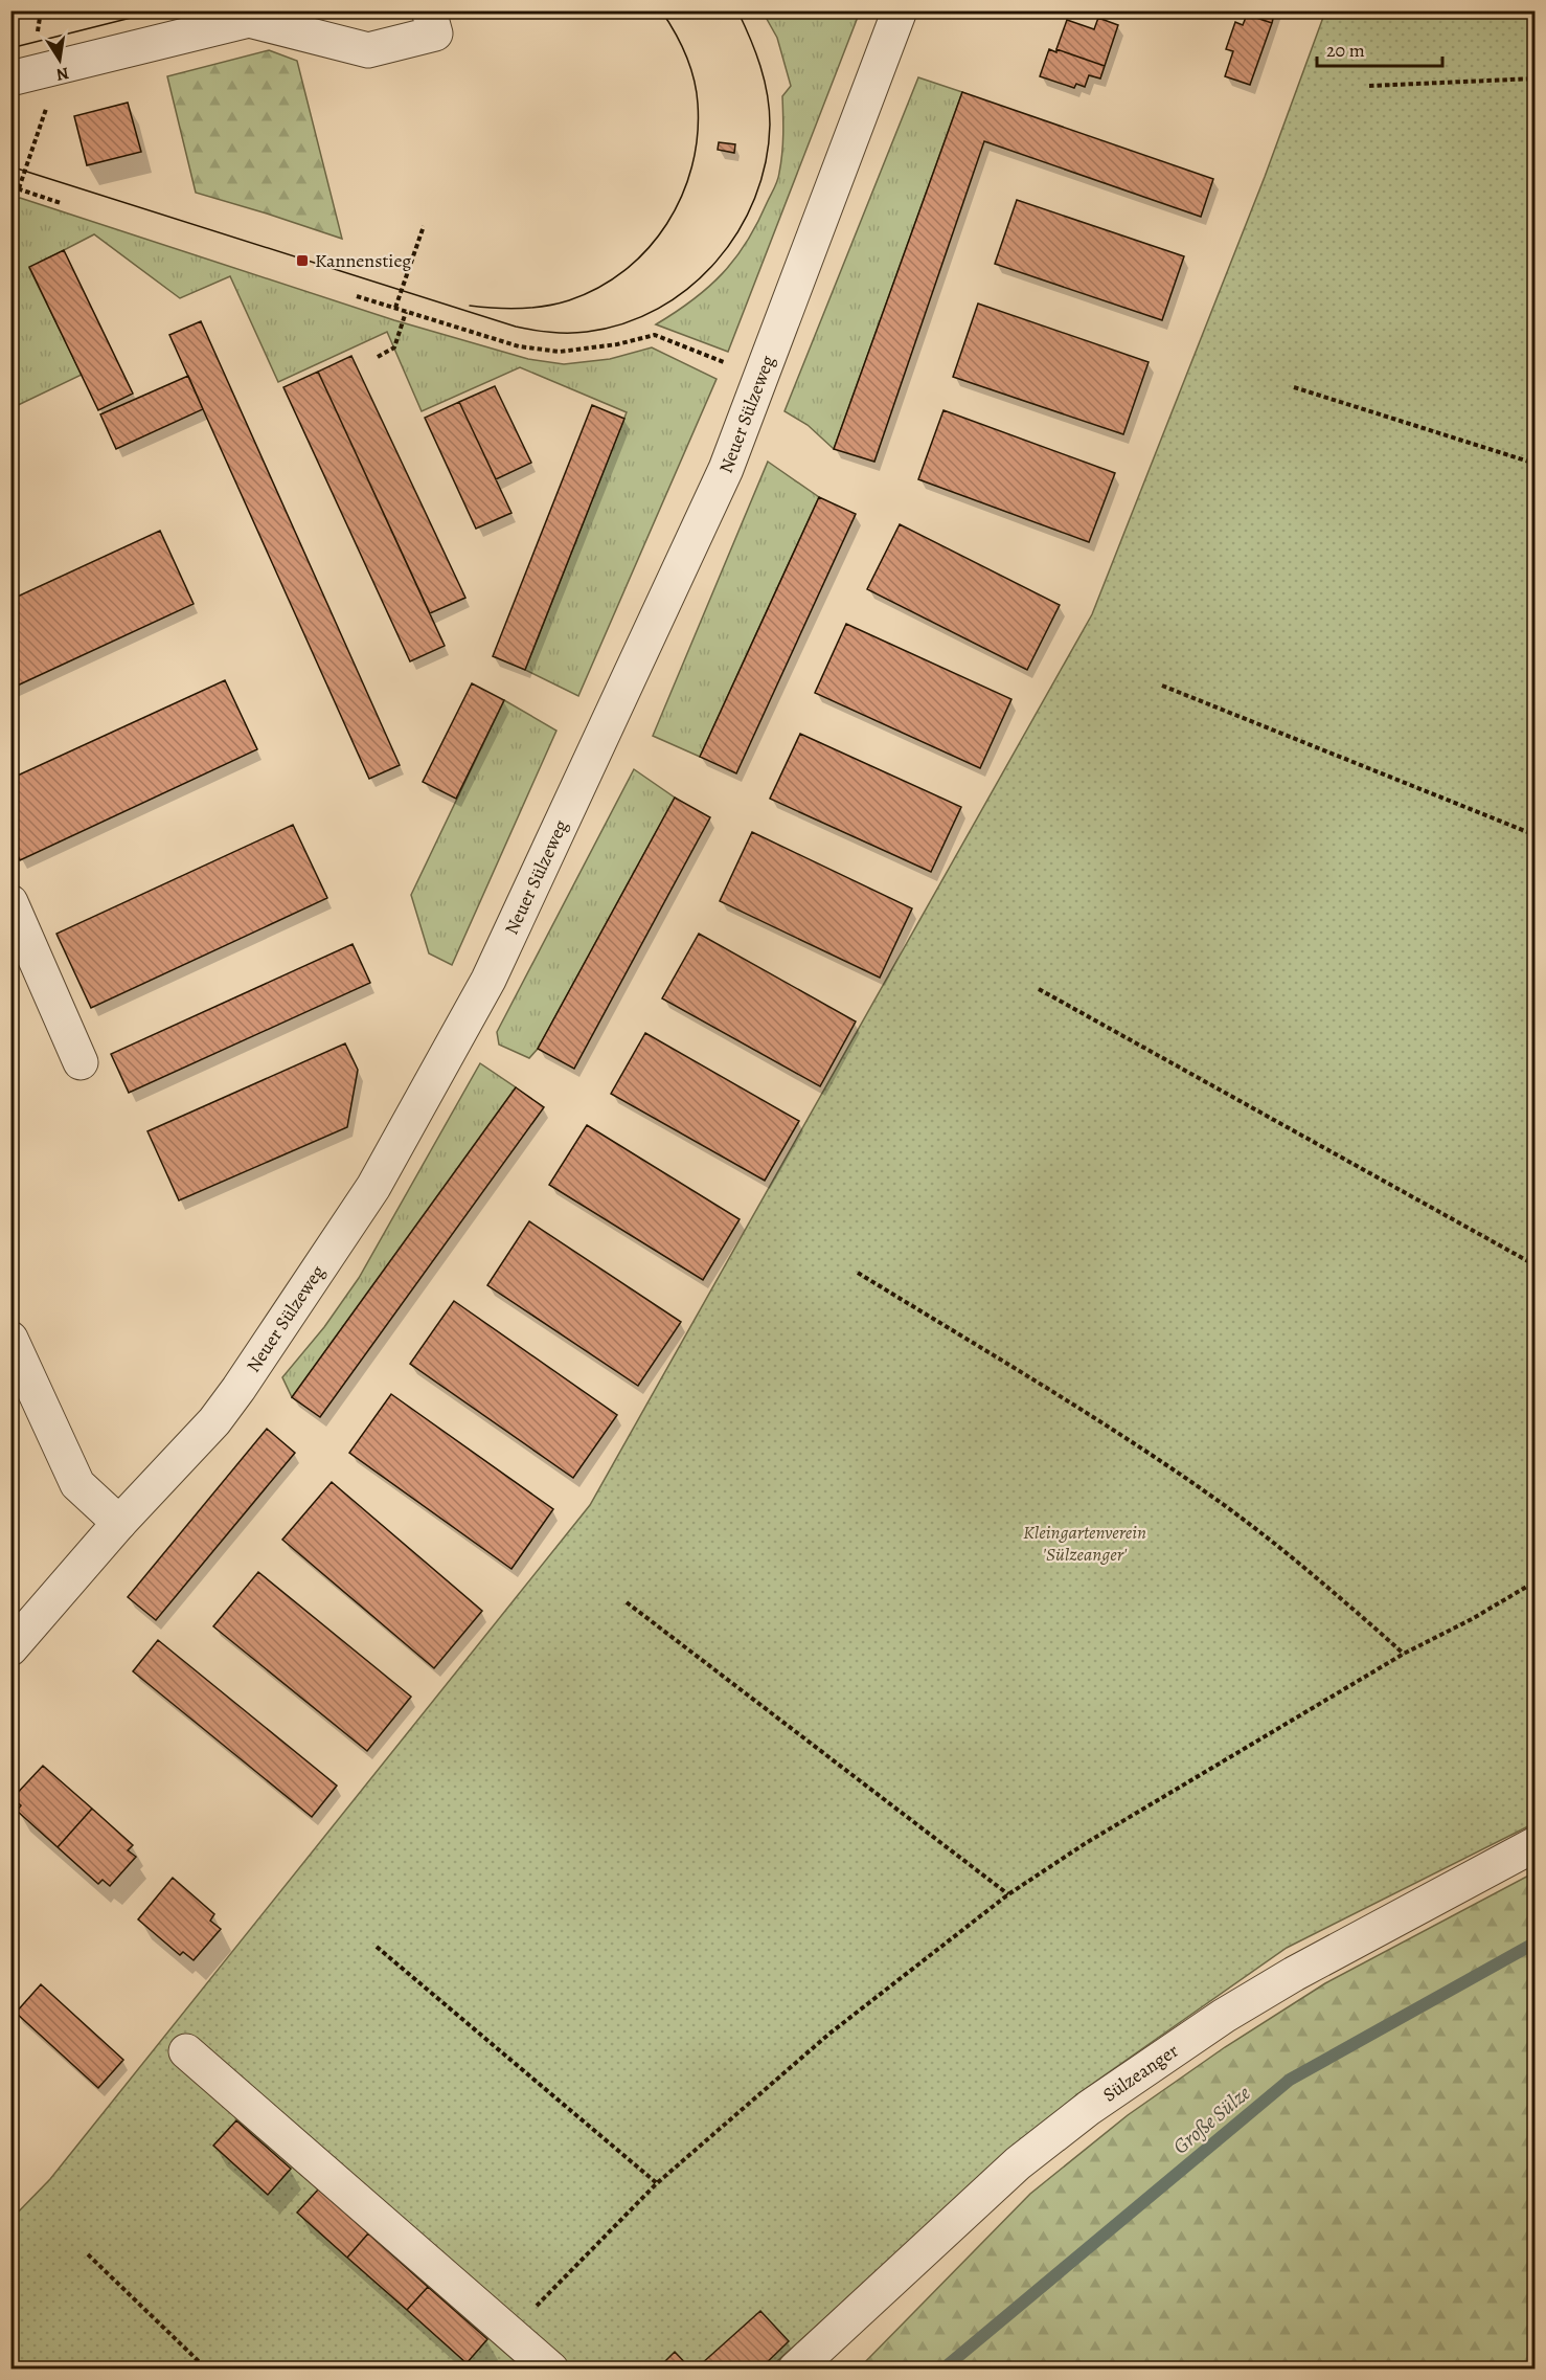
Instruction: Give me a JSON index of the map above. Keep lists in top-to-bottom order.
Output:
{
  "streets": {
    "street": ["Neuer Sülzeweg", "Sülzeanger"]
  },
  "water": ["Große Sülze"],
  "parks": ["Kleingartenverein 'Sülzeanger'"],
  "places": {
    "transit": ["Kannenstieg"]
  },
  "scale_bar": "20 m",
  "north": "bottom"
}
